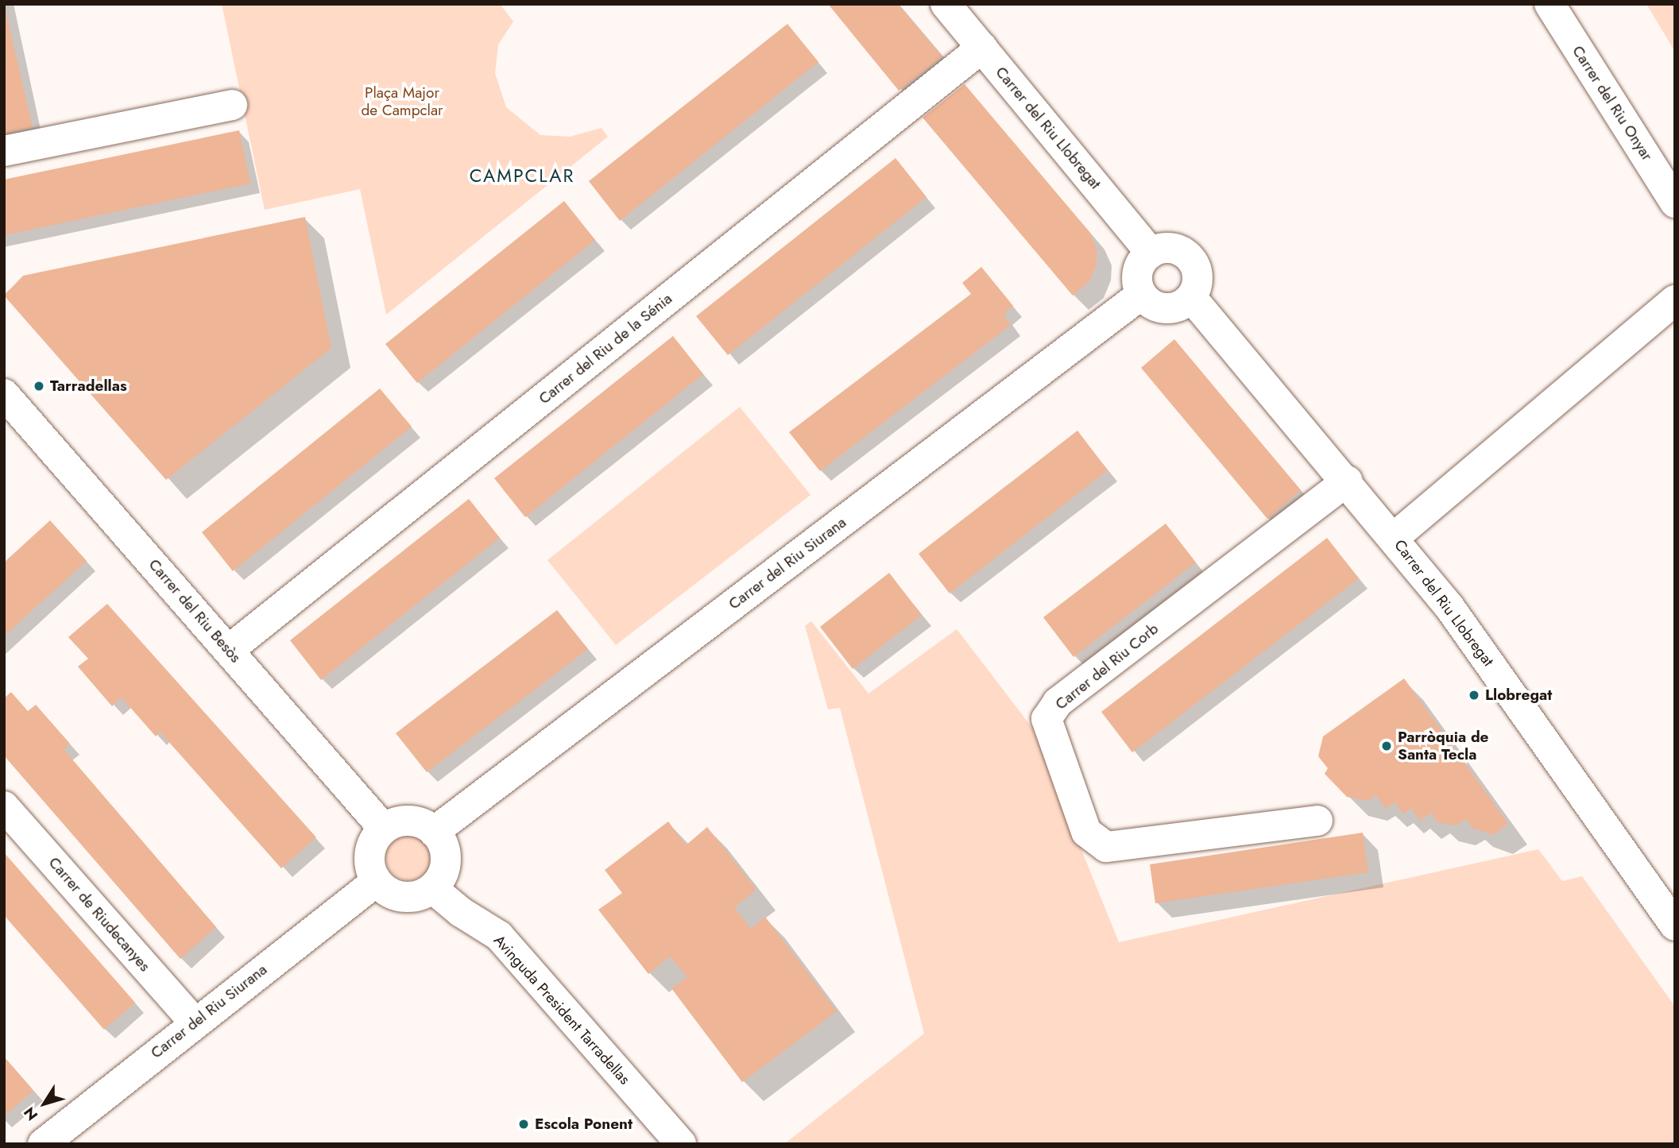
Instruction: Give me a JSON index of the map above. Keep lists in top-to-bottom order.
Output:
{
  "streets": {
    "street": [
      "Carrer del Riu Onyar",
      "Carrer del Riu Llobregat",
      "Carrer del Riu de la Sénia",
      "Carrer del Riu Siurana",
      "Carrer del Riu Besòs",
      "Carrer del Riu Corb",
      "Carrer de Riudecanyes",
      "Avinguda President Tarradellas"
    ]
  },
  "crossings": [
    ["Carrer del Riu Llobregat", "Carrer del Riu de la Sénia"],
    ["Carrer del Riu Llobregat", "Carrer del Riu Siurana"],
    ["Carrer del Riu Llobregat", "Carrer del Riu Corb"],
    ["Carrer del Riu de la Sénia", "Carrer del Riu Besòs"],
    ["Carrer del Riu Siurana", "Carrer del Riu Besòs"],
    ["Carrer del Riu Siurana", "Carrer de Riudecanyes"],
    ["Carrer del Riu Siurana", "Avinguda President Tarradellas"],
    ["Carrer del Riu Besòs", "Avinguda President Tarradellas"]
  ],
  "districts": ["CAMPCLAR"],
  "parks": ["Plaça Major de Campclar"],
  "places": [
    "Tarradellas",
    "Llobregat",
    "Parròquia de Santa Tecla",
    "Escola Ponent"
  ],
  "north": "bottom left"
}
